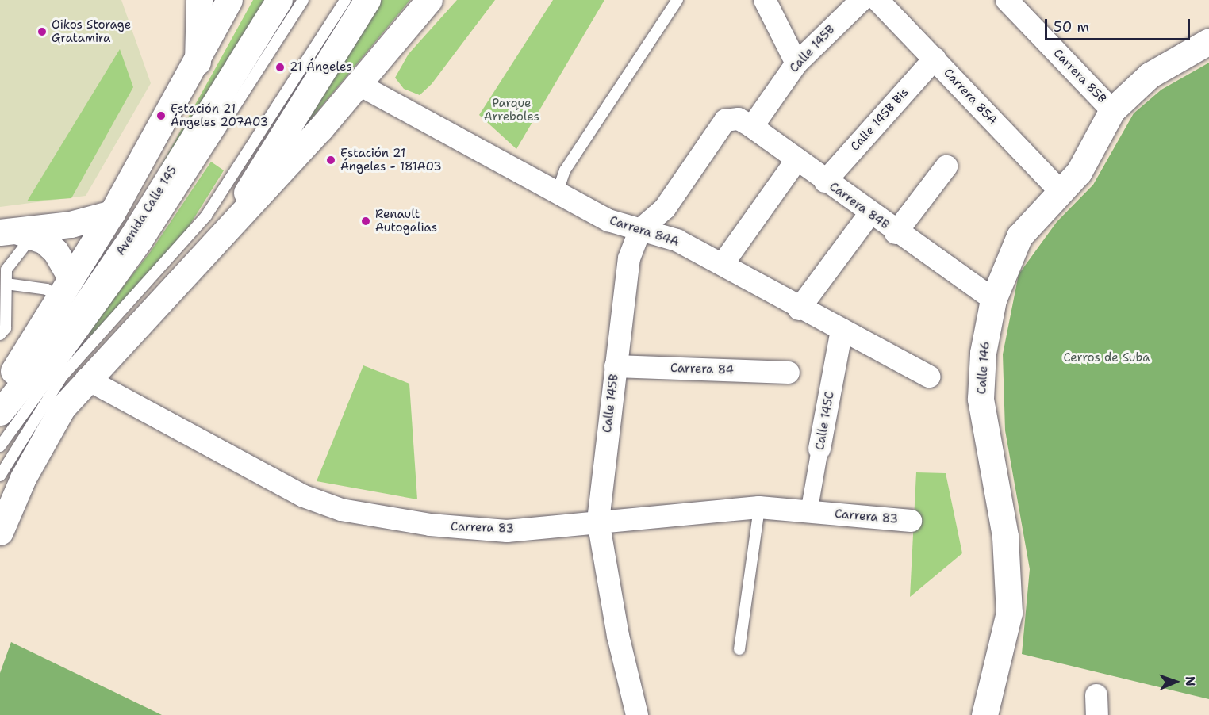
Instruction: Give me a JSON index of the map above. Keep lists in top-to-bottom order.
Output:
{
  "streets": {
    "main road": ["Avenida Calle 145", "Calle 146"],
    "street": [
      "Calle 145B",
      "Carrera 85B",
      "Carrera 85A",
      "Calle 145B Bis",
      "Carrera 84B",
      "Carrera 84A",
      "Carrera 84",
      "Calle 145C",
      "Carrera 83"
    ]
  },
  "crossings": [
    ["Calle 145B", "Carrera 84B"],
    ["Calle 145B", "Carrera 84A"],
    ["Calle 145B", "Carrera 84"],
    ["Calle 145B", "Carrera 83"],
    ["Carrera 85B", "Calle 146"],
    ["Carrera 85A", "Calle 145B Bis"],
    ["Carrera 85A", "Calle 146"],
    ["Calle 145B Bis", "Carrera 84B"],
    ["Carrera 84B", "Calle 146"],
    ["Carrera 84A", "Calle 145C"],
    ["Calle 145C", "Carrera 83"]
  ],
  "parks": ["Parque Arreboles", "Cerros de Suba"],
  "places": [
    "Oikos Storage Gratamira",
    "21 Ángeles",
    "Estación 21 Ángeles 207A03",
    "Estación 21 Ángeles - 181A03",
    "Renault Autogalias"
  ],
  "scale_bar": "50 m",
  "north": "right"
}
